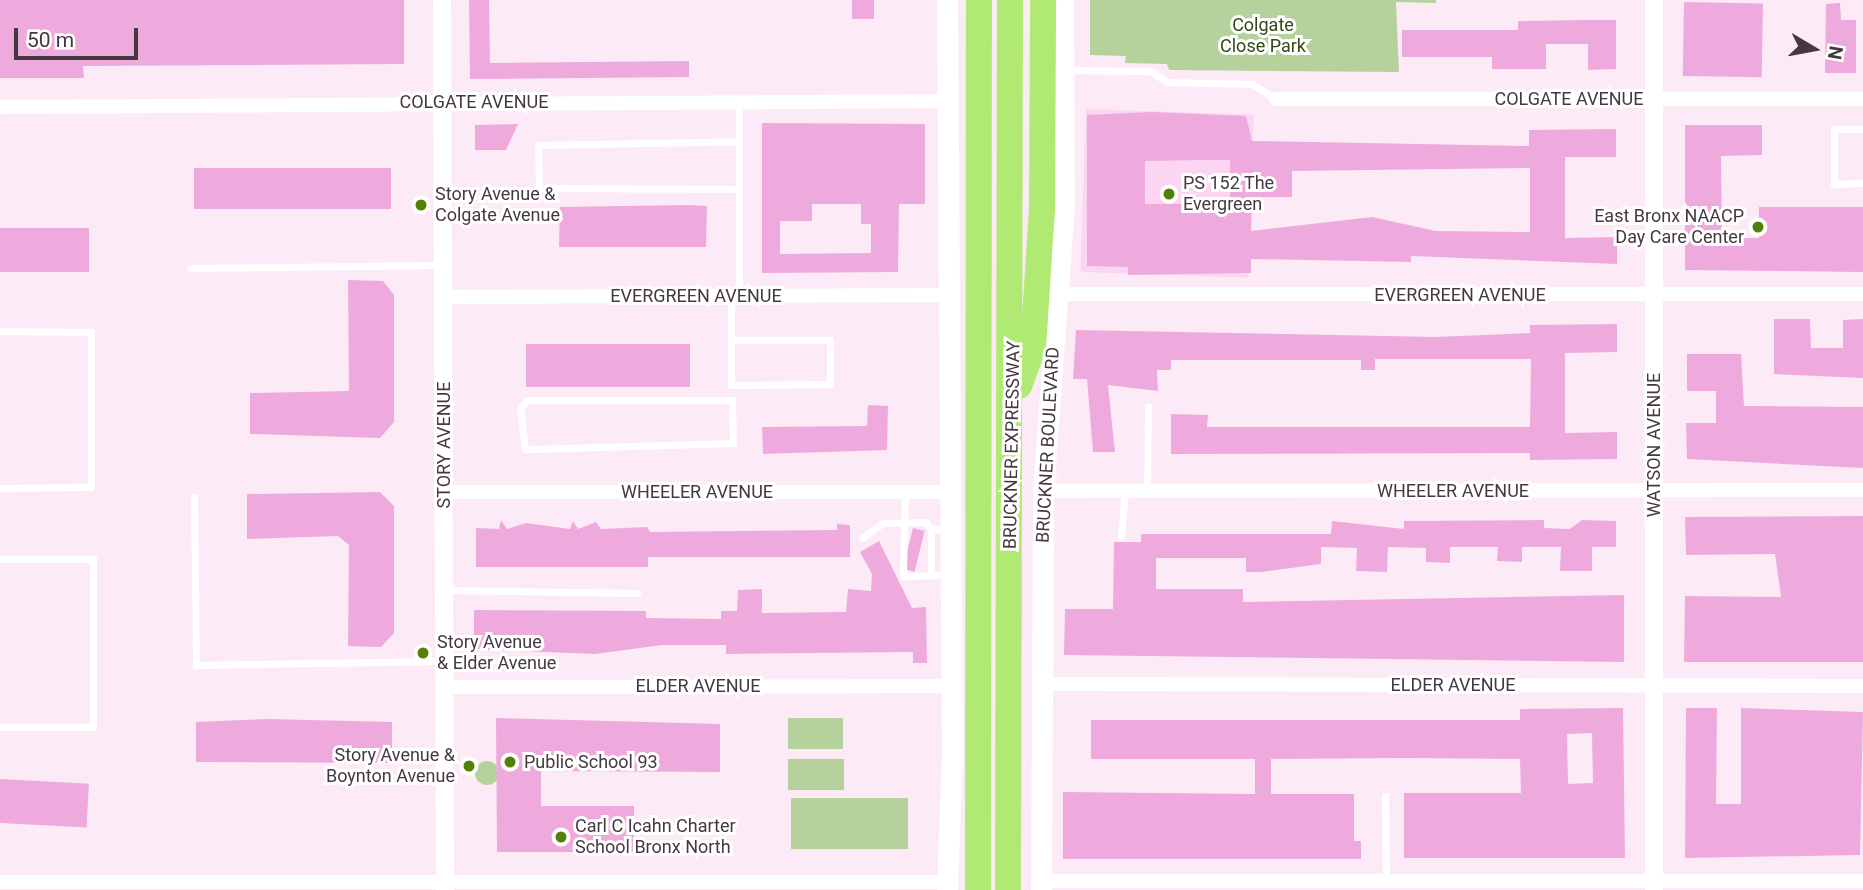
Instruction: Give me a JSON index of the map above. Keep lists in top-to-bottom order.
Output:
{
  "streets": {
    "highway": ["BRUCKNER EXPRESSWAY"],
    "main road": ["BRUCKNER BOULEVARD"],
    "street": [
      "COLGATE AVENUE",
      "EVERGREEN AVENUE",
      "STORY AVENUE",
      "WATSON AVENUE",
      "WHEELER AVENUE",
      "ELDER AVENUE"
    ]
  },
  "crossings": [
    ["COLGATE AVENUE", "STORY AVENUE"],
    ["COLGATE AVENUE", "WATSON AVENUE"],
    ["EVERGREEN AVENUE", "STORY AVENUE"],
    ["EVERGREEN AVENUE", "BRUCKNER BOULEVARD"],
    ["EVERGREEN AVENUE", "WATSON AVENUE"],
    ["STORY AVENUE", "WHEELER AVENUE"],
    ["STORY AVENUE", "ELDER AVENUE"],
    ["BRUCKNER BOULEVARD", "WHEELER AVENUE"],
    ["BRUCKNER BOULEVARD", "ELDER AVENUE"],
    ["WATSON AVENUE", "WHEELER AVENUE"],
    ["WATSON AVENUE", "ELDER AVENUE"]
  ],
  "parks": ["Colgate Close Park"],
  "places": [
    "PS 152 The Evergreen",
    "Story Avenue & Colgate Avenue",
    "East Bronx NAACP Day Care Center",
    "Story Avenue & Elder Avenue",
    "Public School 93",
    "Story Avenue & Boynton Avenue",
    "Carl C Icahn Charter School Bronx North"
  ],
  "scale_bar": "50 m",
  "north": "right"
}
